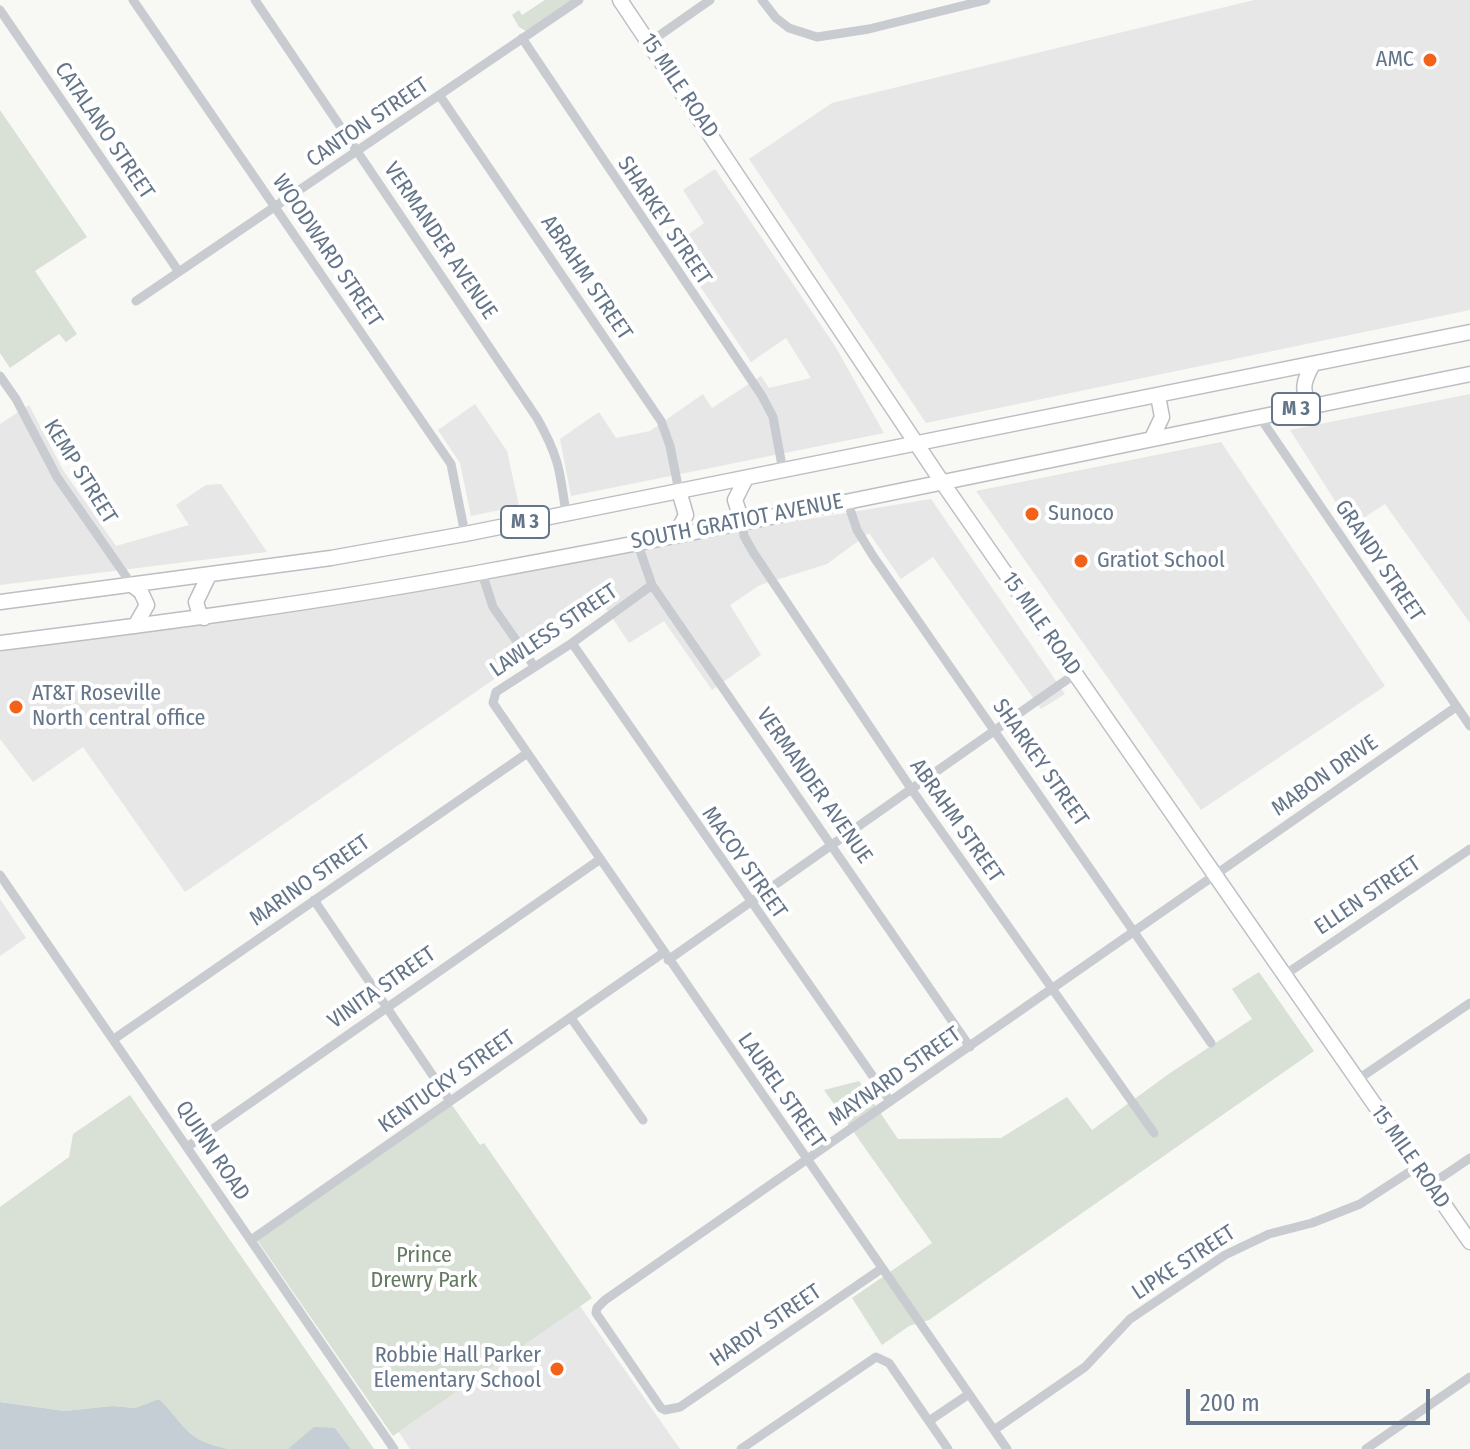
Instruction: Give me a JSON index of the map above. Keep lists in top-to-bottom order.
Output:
{
  "streets": {
    "main road": ["15 MILE ROAD", "M 3", "SOUTH GRATIOT AVENUE"],
    "street": [
      "CANTON STREET",
      "CATALANO STREET",
      "SHARKEY STREET",
      "VERMANDER AVENUE",
      "WOODWARD STREET",
      "ABRAHM STREET",
      "KEMP STREET",
      "GRANDY STREET",
      "LAWLESS STREET",
      "MABON DRIVE",
      "MACOY STREET",
      "MARINO STREET",
      "ELLEN STREET",
      "VINITA STREET",
      "MAYNARD STREET",
      "KENTUCKY STREET",
      "LAUREL STREET",
      "QUINN ROAD",
      "LIPKE STREET",
      "HARDY STREET"
    ]
  },
  "crossings": [
    ["15 MILE ROAD", "SOUTH GRATIOT AVENUE"],
    ["15 MILE ROAD", "MABON DRIVE"],
    ["15 MILE ROAD", "ELLEN STREET"],
    ["15 MILE ROAD", "MAYNARD STREET"],
    ["15 MILE ROAD", "KENTUCKY STREET"],
    ["15 MILE ROAD", "LIPKE STREET"],
    ["CANTON STREET", "CATALANO STREET"],
    ["CANTON STREET", "SHARKEY STREET"],
    ["CANTON STREET", "VERMANDER AVENUE"],
    ["CANTON STREET", "WOODWARD STREET"],
    ["CANTON STREET", "ABRAHM STREET"],
    ["SHARKEY STREET", "SOUTH GRATIOT AVENUE"],
    ["SHARKEY STREET", "MAYNARD STREET"],
    ["SHARKEY STREET", "KENTUCKY STREET"],
    ["VERMANDER AVENUE", "SOUTH GRATIOT AVENUE"],
    ["VERMANDER AVENUE", "LAWLESS STREET"],
    ["VERMANDER AVENUE", "MAYNARD STREET"],
    ["VERMANDER AVENUE", "KENTUCKY STREET"],
    ["WOODWARD STREET", "SOUTH GRATIOT AVENUE"],
    ["ABRAHM STREET", "SOUTH GRATIOT AVENUE"],
    ["ABRAHM STREET", "MAYNARD STREET"],
    ["ABRAHM STREET", "KENTUCKY STREET"],
    ["KEMP STREET", "SOUTH GRATIOT AVENUE"],
    ["SOUTH GRATIOT AVENUE", "GRANDY STREET"],
    ["GRANDY STREET", "MABON DRIVE"],
    ["LAWLESS STREET", "MACOY STREET"],
    ["LAWLESS STREET", "MARINO STREET"],
    ["LAWLESS STREET", "LAUREL STREET"],
    ["MABON DRIVE", "MAYNARD STREET"],
    ["MACOY STREET", "MAYNARD STREET"],
    ["MACOY STREET", "KENTUCKY STREET"],
    ["MARINO STREET", "LAUREL STREET"],
    ["MARINO STREET", "QUINN ROAD"],
    ["VINITA STREET", "LAUREL STREET"],
    ["VINITA STREET", "QUINN ROAD"],
    ["MAYNARD STREET", "LAUREL STREET"],
    ["MAYNARD STREET", "HARDY STREET"],
    ["KENTUCKY STREET", "LAUREL STREET"],
    ["KENTUCKY STREET", "QUINN ROAD"],
    ["LAUREL STREET", "LIPKE STREET"],
    ["LAUREL STREET", "HARDY STREET"]
  ],
  "parks": ["Prince Drewry Park"],
  "places": [
    "AMC",
    "Sunoco",
    "Gratiot School",
    "AT&T Roseville North central office",
    "Robbie Hall Parker Elementary School"
  ],
  "scale_bar": "200 m"
}
